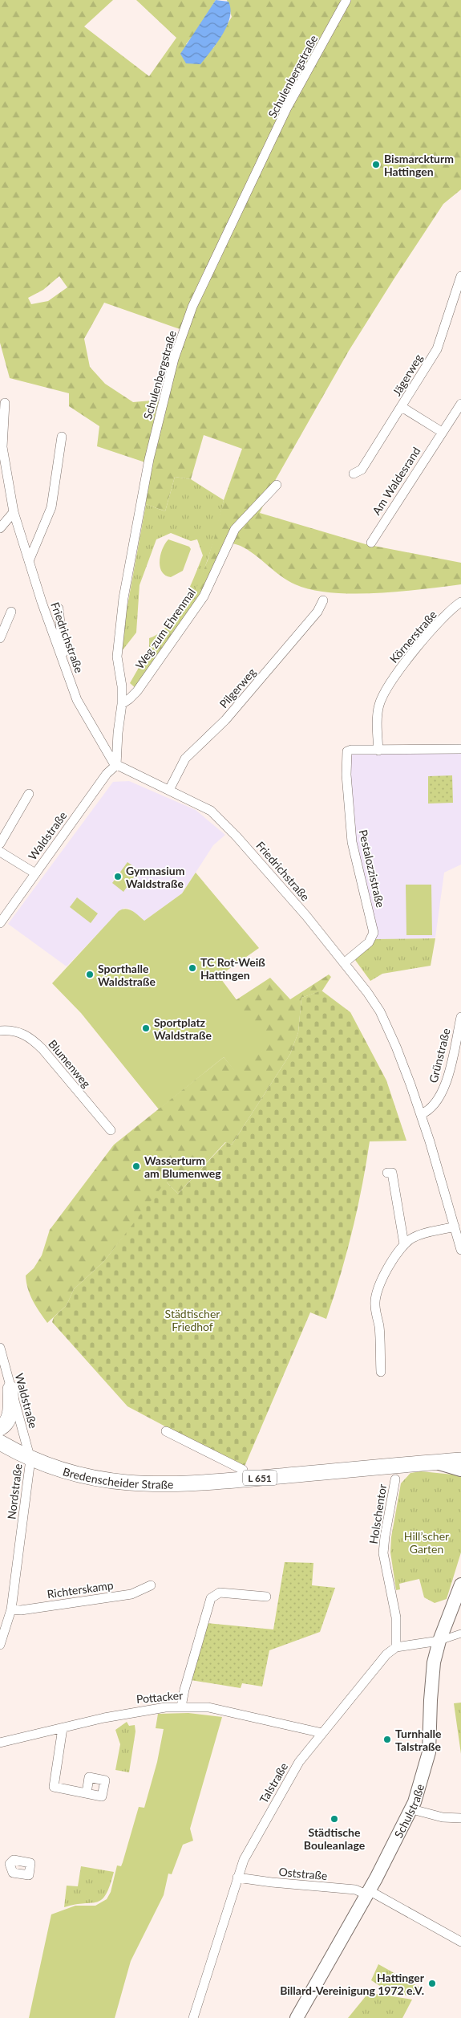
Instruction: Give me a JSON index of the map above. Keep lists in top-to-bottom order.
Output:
{
  "streets": {
    "main road": ["Bredenscheider Straße", "L 651", "Schulstraße"],
    "street": [
      "Schulenbergstraße",
      "Jägerweg",
      "Am Waldesrand",
      "Weg zum Ehrenmal",
      "Körnerstraße",
      "Friedrichstraße",
      "Pilgerweg",
      "Waldstraße",
      "Pestalozzistraße",
      "Grünstraße",
      "Blumenweg",
      "Nordstraße",
      "Holschentor",
      "Richterskamp",
      "Pottacker",
      "Talstraße",
      "Oststraße"
    ]
  },
  "crossings": [
    ["Schulenbergstraße", "Weg zum Ehrenmal"],
    ["Schulenbergstraße", "Friedrichstraße"],
    ["Schulenbergstraße", "Waldstraße"],
    ["Körnerstraße", "Pestalozzistraße"],
    ["Friedrichstraße", "Pilgerweg"],
    ["Friedrichstraße", "Waldstraße"],
    ["Friedrichstraße", "Pestalozzistraße"],
    ["Friedrichstraße", "Grünstraße"],
    ["Waldstraße", "Bredenscheider Straße"],
    ["Waldstraße", "Nordstraße"],
    ["Bredenscheider Straße", "Nordstraße"],
    ["Nordstraße", "Richterskamp"],
    ["Holschentor", "Talstraße"],
    ["Pottacker", "Talstraße"],
    ["Talstraße", "Oststraße"],
    ["Schulstraße", "Oststraße"]
  ],
  "parks": ["Städtischer Friedhof", "Hill’scher Garten"],
  "places": [
    "Bismarckturm Hattingen",
    "Gymnasium Waldstraße",
    "TC Rot-Weiß Hattingen",
    "Sporthalle Waldstraße",
    "Sportplatz Waldstraße",
    "Wasserturm am Blumenweg",
    "Turnhalle Talstraße",
    "Städtische Bouleanlage",
    "Hattinger Billard-Vereinigung 1972 e.V."
  ]
}
